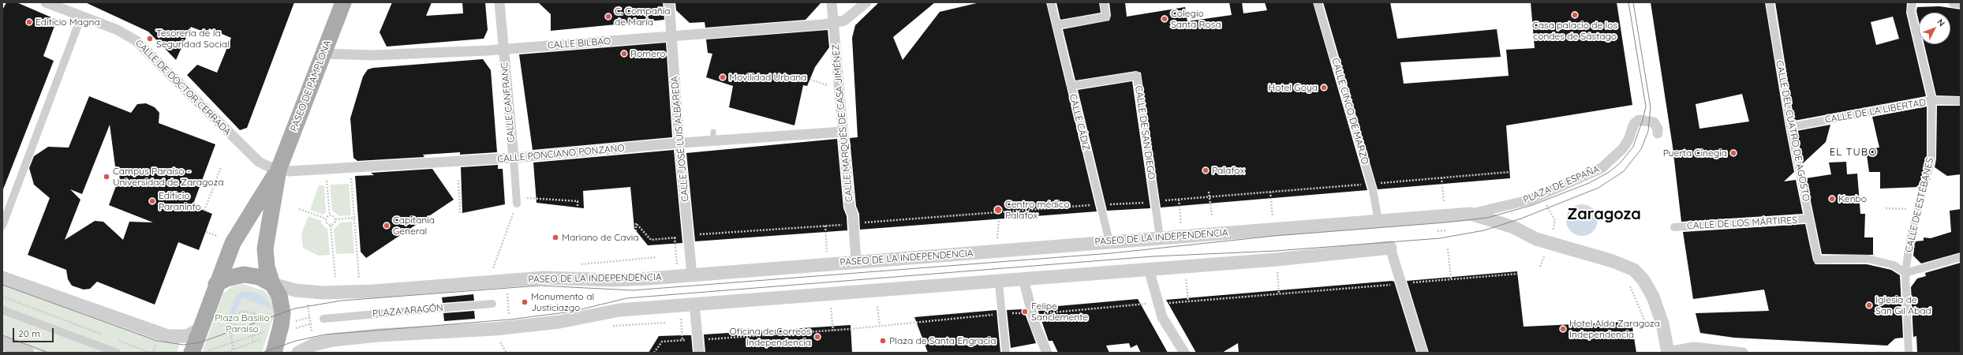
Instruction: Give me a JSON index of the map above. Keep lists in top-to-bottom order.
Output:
{
  "streets": {
    "main road": ["PASEO DE PAMPLONA"],
    "street": [
      "CALLE BILBAO",
      "CALLE DE DOCTOR CERRADA",
      "CALLE CANFRANC",
      "CALLE CINCO DE MARZO",
      "CALLE DE LA LIBERTAD",
      "CALLE CÁDIZ",
      "CALLE MARQUÉS DE CASA JIMÉNEZ",
      "CALLE DEL CUATRO DE AGOSTO",
      "CALLE DE SAN DIEGO",
      "CALLE JOSÉ LUIS ALBAREDA",
      "CALLE PONCIANO PONZANO",
      "PLAZA DE ESPAÑA",
      "CALLE DE ESTÉBANES",
      "CALLE DE LOS MÁRTIRES",
      "PASEO DE LA INDEPENDENCIA",
      "PLAZA ARAGÓN"
    ]
  },
  "crossings": [
    ["CALLE BILBAO", "PASEO DE PAMPLONA"],
    ["CALLE BILBAO", "CALLE CANFRANC"],
    ["CALLE BILBAO", "CALLE MARQUÉS DE CASA JIMÉNEZ"],
    ["CALLE BILBAO", "CALLE JOSÉ LUIS ALBAREDA"],
    ["PASEO DE PAMPLONA", "CALLE DE DOCTOR CERRADA"],
    ["PASEO DE PAMPLONA", "CALLE PONCIANO PONZANO"],
    ["PASEO DE PAMPLONA", "PASEO DE LA INDEPENDENCIA"],
    ["CALLE DE DOCTOR CERRADA", "CALLE PONCIANO PONZANO"],
    ["CALLE CANFRANC", "CALLE PONCIANO PONZANO"],
    ["CALLE CINCO DE MARZO", "PASEO DE LA INDEPENDENCIA"],
    ["CALLE DE LA LIBERTAD", "CALLE DEL CUATRO DE AGOSTO"],
    ["CALLE DE LA LIBERTAD", "CALLE DE ESTÉBANES"],
    ["CALLE CÁDIZ", "CALLE DE SAN DIEGO"],
    ["CALLE CÁDIZ", "PASEO DE LA INDEPENDENCIA"],
    ["CALLE MARQUÉS DE CASA JIMÉNEZ", "CALLE PONCIANO PONZANO"],
    ["CALLE MARQUÉS DE CASA JIMÉNEZ", "PASEO DE LA INDEPENDENCIA"],
    ["CALLE DEL CUATRO DE AGOSTO", "CALLE DE ESTÉBANES"],
    ["CALLE DEL CUATRO DE AGOSTO", "CALLE DE LOS MÁRTIRES"],
    ["CALLE DE SAN DIEGO", "PASEO DE LA INDEPENDENCIA"],
    ["CALLE JOSÉ LUIS ALBAREDA", "CALLE PONCIANO PONZANO"],
    ["CALLE JOSÉ LUIS ALBAREDA", "PASEO DE LA INDEPENDENCIA"],
    ["PLAZA DE ESPAÑA", "PASEO DE LA INDEPENDENCIA"]
  ],
  "districts": ["EL TUBO", "Zaragoza"],
  "parks": ["Plaza Basilio Paraíso"],
  "places": [
    "Casa palacio de los condes de Sástago",
    "C. Compañía de María",
    "Colegio Santa Rosa",
    "Edificio Magna",
    "Tesorería de la Seguridad Social",
    "Romero",
    "Movilidad Urbana",
    "Hotel Goya",
    "Puerta Cinegia",
    "Palafox",
    "Campus Paraíso - Universidad de Zaragoza",
    "Kenbo",
    "Edificio Paraninfo",
    "Centro médico Palafox",
    "Capitanía General",
    "Mariano de Cavia",
    "Monumento al Justiciazgo",
    "Iglesia de San Gil Abad",
    "Felipe Sanclemente",
    "Hotel Alda Zaragoza Independencia",
    "Oficina de Correos Independencia",
    "Plaza de Santa Engracia"
  ],
  "scale_bar": "20 m",
  "north": "top right"
}
